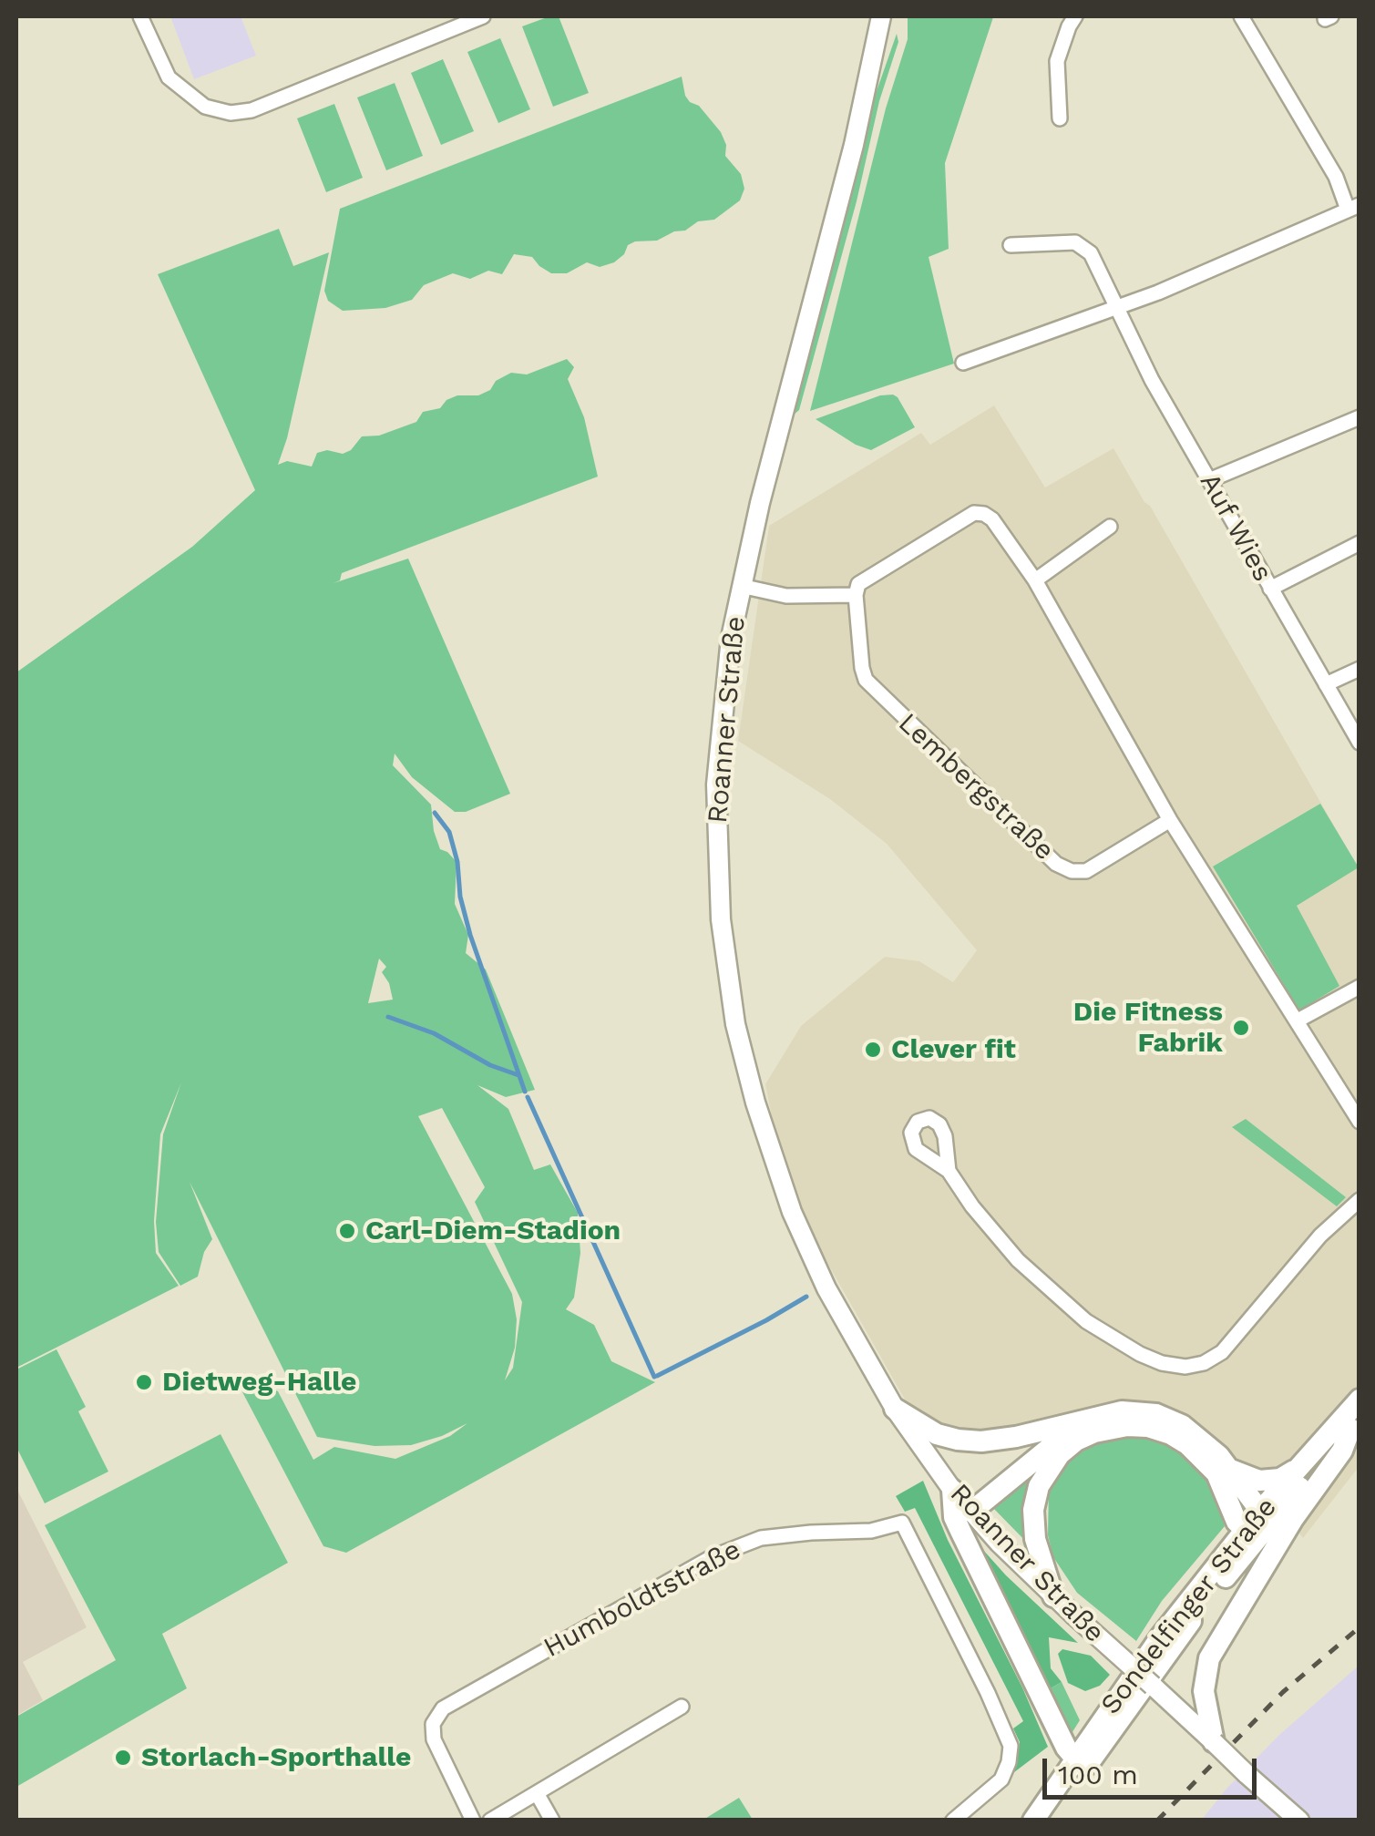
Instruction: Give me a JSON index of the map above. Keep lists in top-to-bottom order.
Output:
{
  "streets": {
    "main road": ["Sondelfinger Straße"],
    "street": [
      "Auf Wies",
      "Roanner Straße",
      "Lembergstraße",
      "Humboldtstraße"
    ]
  },
  "places": [
    "Die Fitness Fabrik",
    "Clever fit",
    "Carl-Diem-Stadion",
    "Dietweg-Halle",
    "Storlach-Sporthalle"
  ],
  "scale_bar": "100 m"
}
